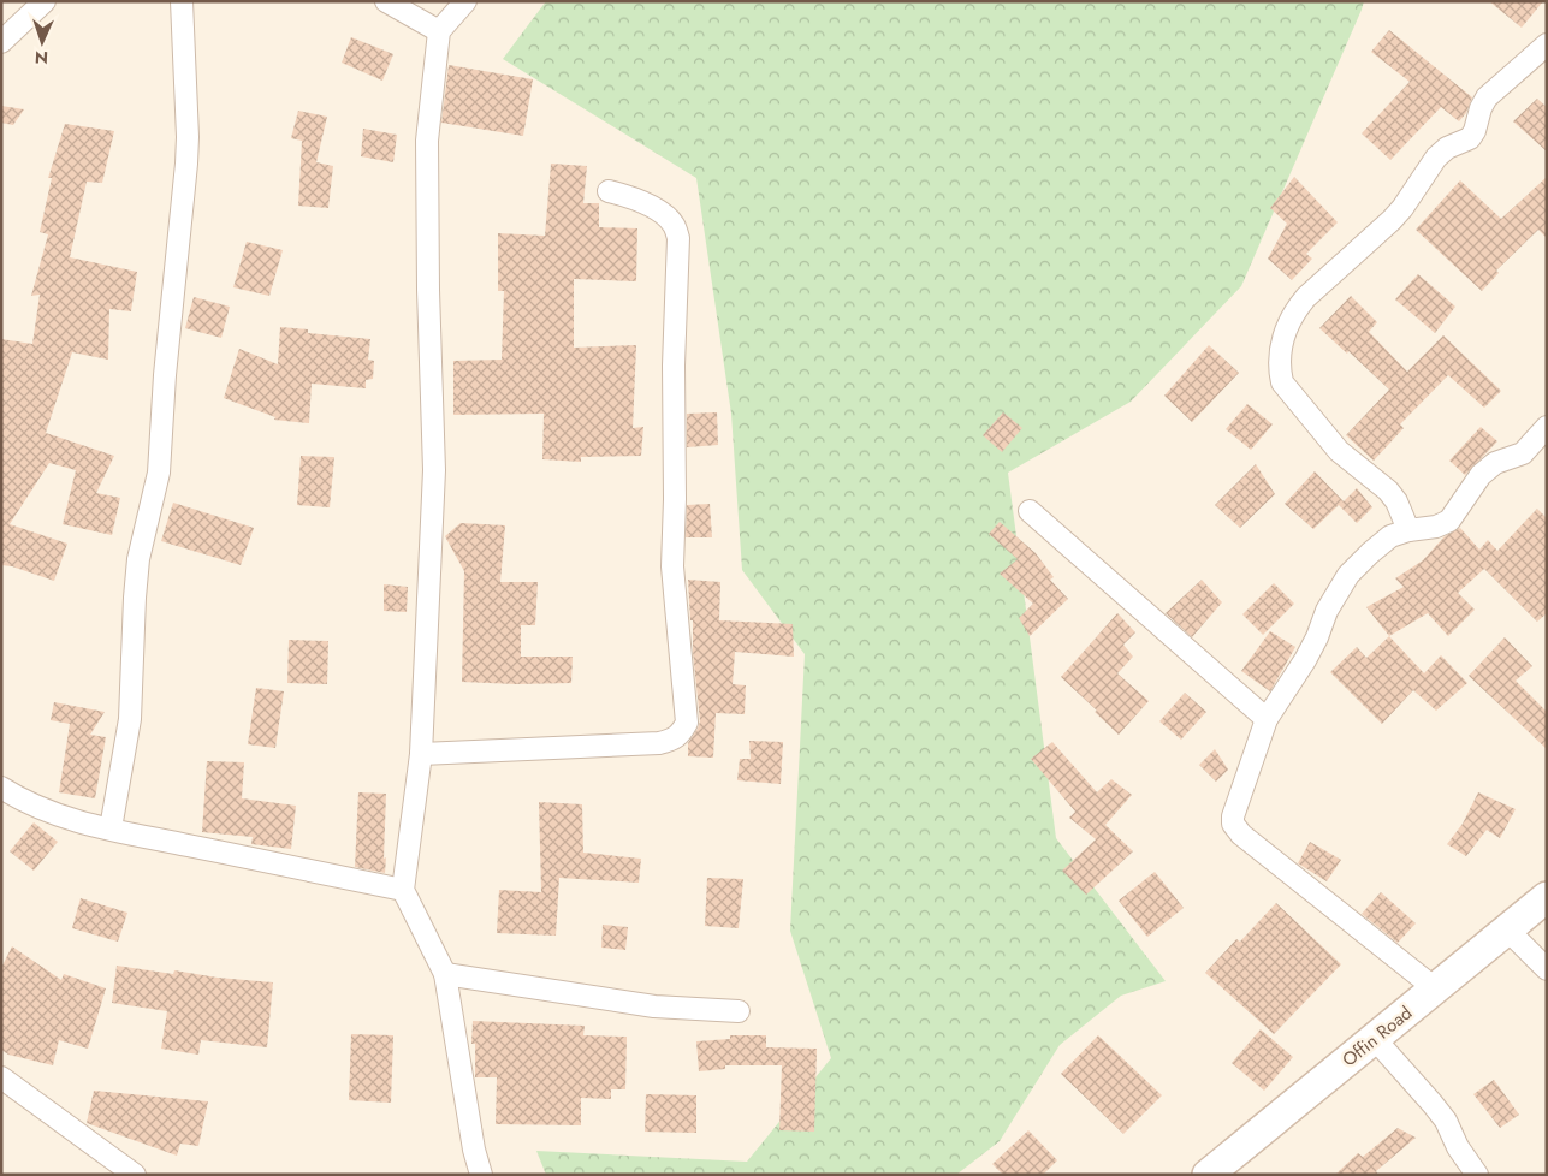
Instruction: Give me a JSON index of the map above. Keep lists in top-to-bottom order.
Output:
{
  "streets": {
    "street": ["Offin Road"]
  },
  "north": "bottom"
}
